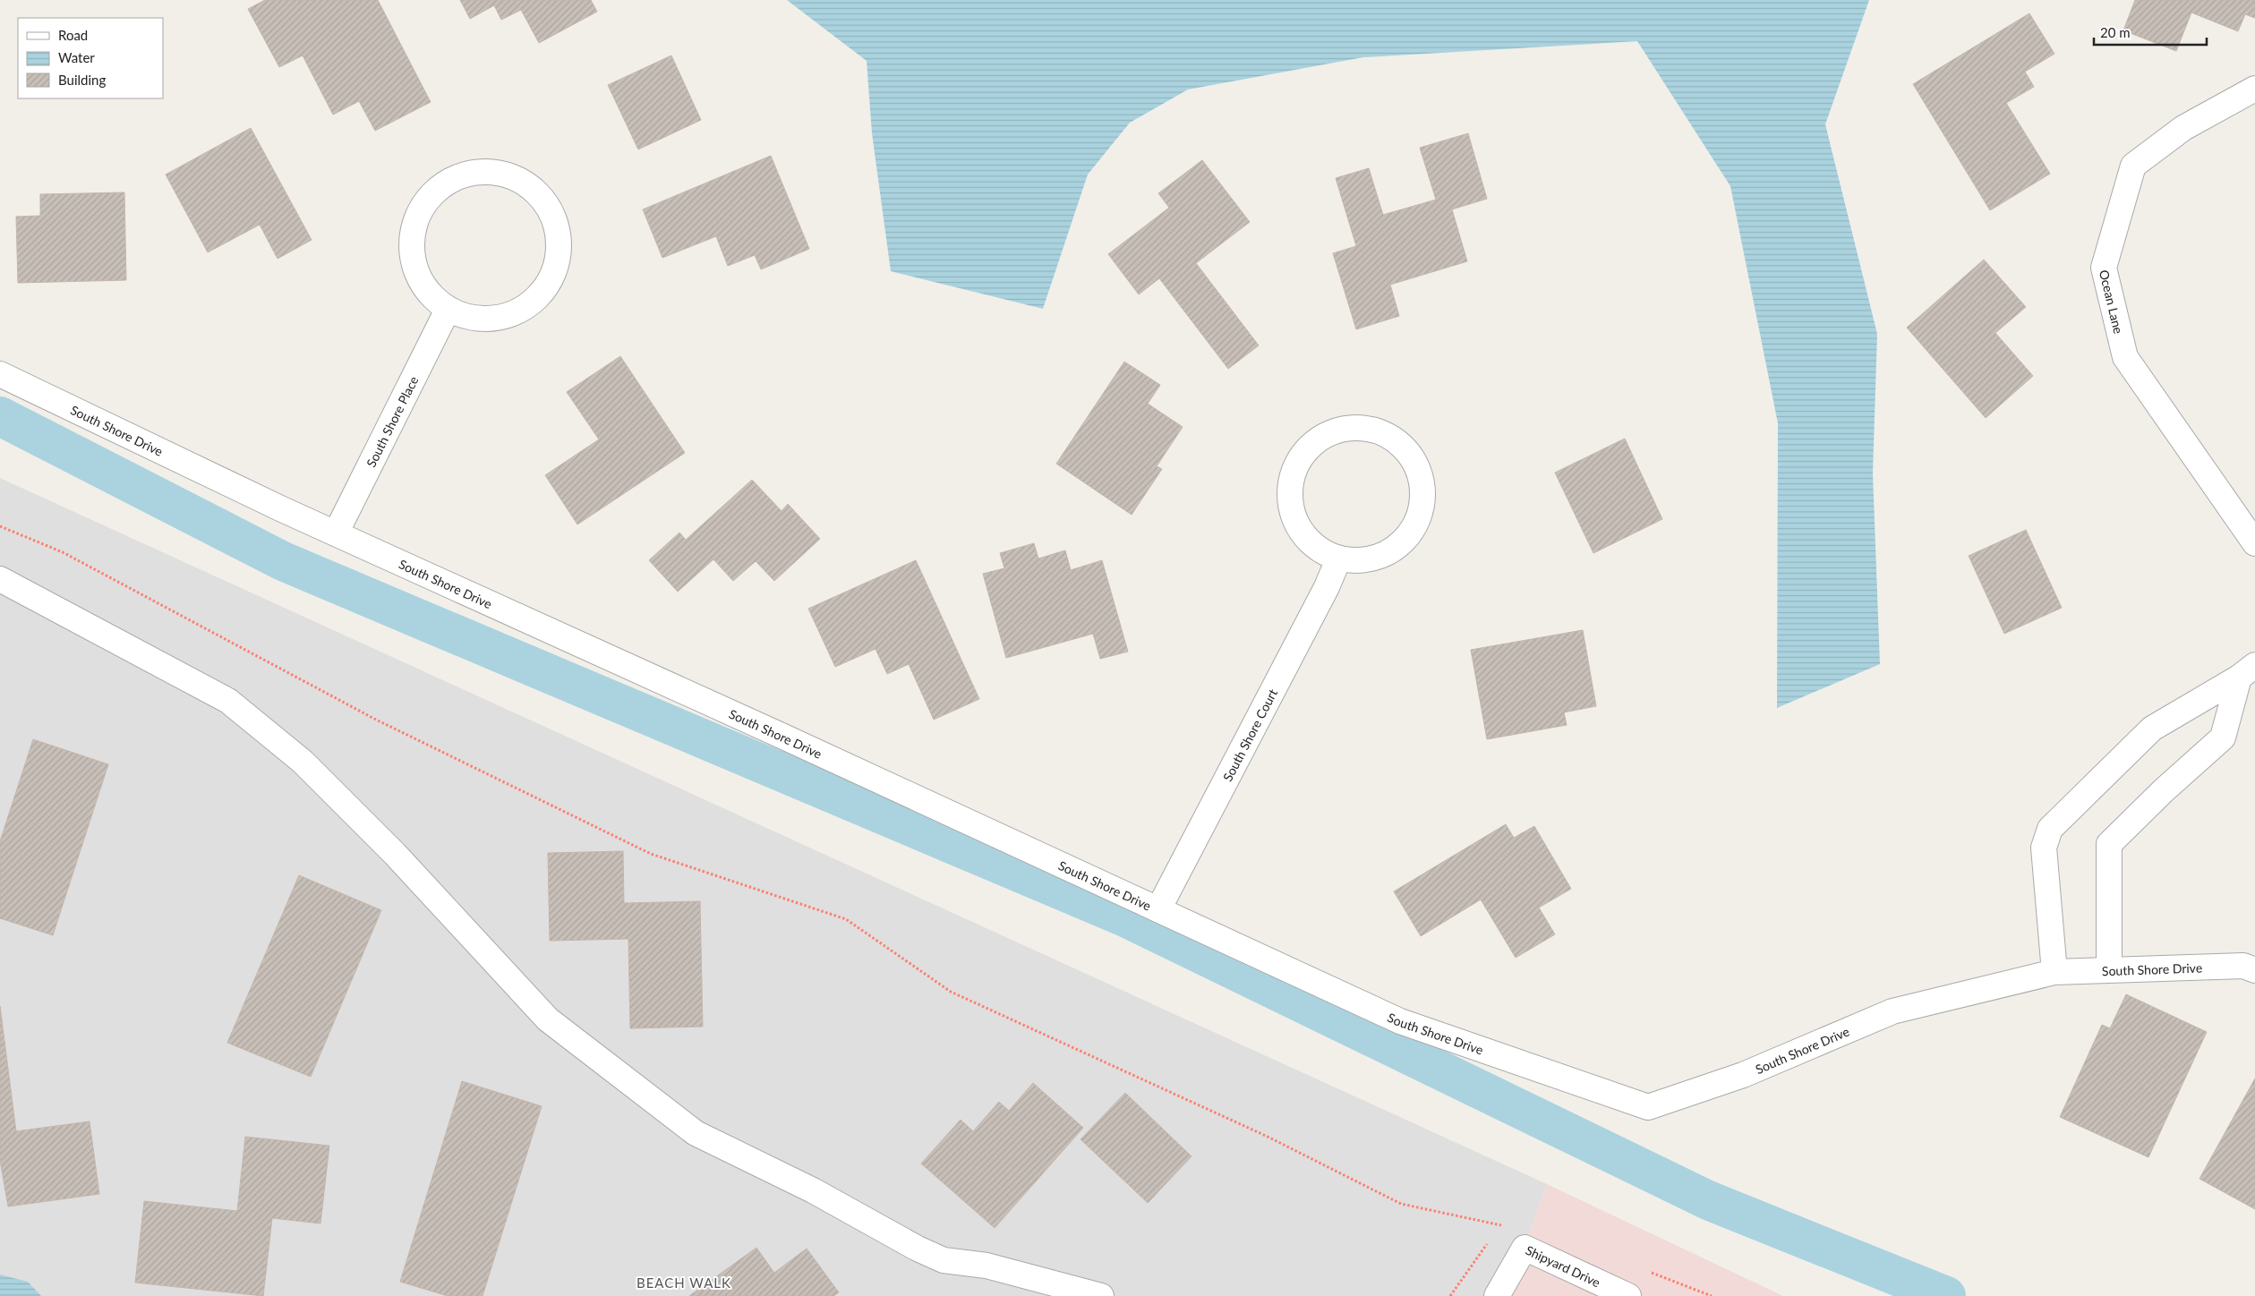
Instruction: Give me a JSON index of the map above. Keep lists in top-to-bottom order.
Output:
{
  "streets": {
    "street": [
      "Ocean Lane",
      "South Shore Place",
      "South Shore Drive",
      "South Shore Court",
      "Shipyard Drive"
    ]
  },
  "crossings": [
    ["South Shore Place", "South Shore Drive"],
    ["South Shore Drive", "South Shore Court"]
  ],
  "districts": ["BEACH WALK"],
  "legend": ["Road", "Water", "Building"],
  "scale_bar": "20 m"
}
